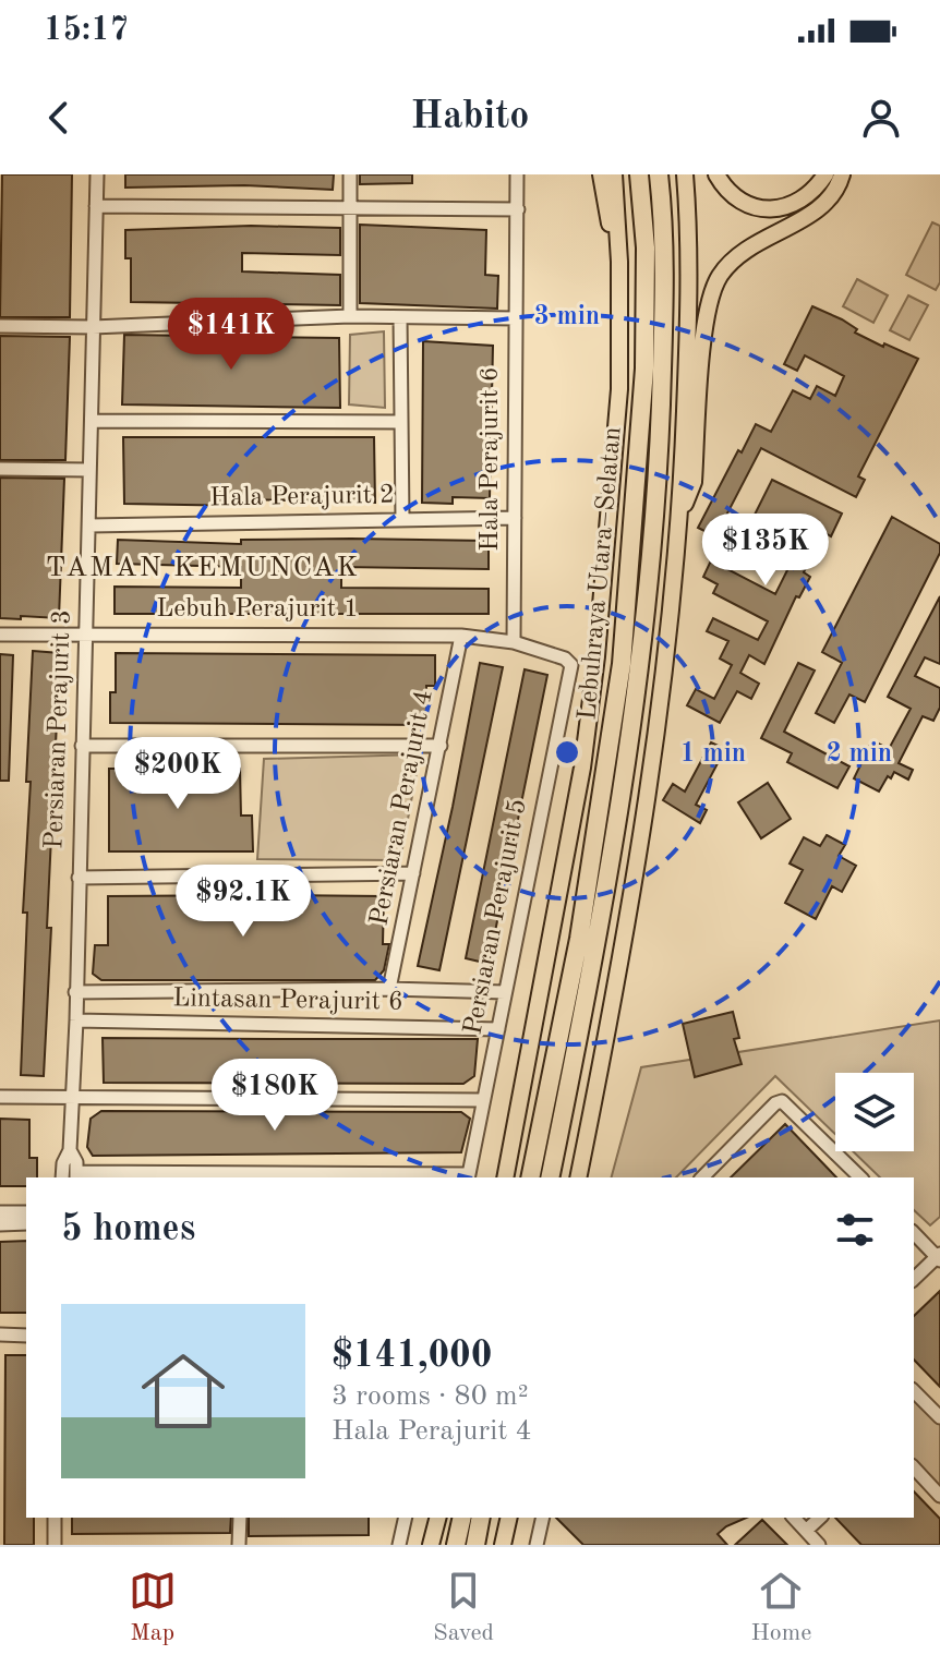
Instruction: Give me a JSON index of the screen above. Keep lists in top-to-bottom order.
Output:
{
  "streets": {
    "highway": ["Lebuhraya Utara–Selatan"],
    "street": [
      "Hala Perajurit 6",
      "Hala Perajurit 2",
      "Lebuh Perajurit 1",
      "Persiaran Perajurit 3",
      "Persiaran Perajurit 4",
      "Persiaran Perajurit 5",
      "Lintasan Perajurit 6"
    ]
  },
  "crossings": [
    ["Hala Perajurit 6", "Hala Perajurit 2"],
    ["Hala Perajurit 6", "Lebuh Perajurit 1"],
    ["Hala Perajurit 6", "Persiaran Perajurit 5"],
    ["Hala Perajurit 2", "Persiaran Perajurit 3"],
    ["Lebuh Perajurit 1", "Persiaran Perajurit 3"],
    ["Lebuh Perajurit 1", "Persiaran Perajurit 4"],
    ["Lebuh Perajurit 1", "Persiaran Perajurit 5"],
    ["Persiaran Perajurit 3", "Lintasan Perajurit 6"],
    ["Persiaran Perajurit 4", "Lintasan Perajurit 6"],
    ["Persiaran Perajurit 5", "Lintasan Perajurit 6"]
  ],
  "districts": ["TAMAN KEMUNCAK"],
  "page": {
    "status": "15:17",
    "header": "Habito",
    "price": [
      "$141K",
      "$135K",
      "$200K",
      "$92.1K",
      "$180K"
    ],
    "heading": "5 homes",
    "list": [
      {
        "name": "$141,000",
        "note": "3 rooms · 80 m² · Hala Perajurit 4"
      }
    ],
    "tabs": ["Map", "Saved", "Home"]
  },
  "rings": ["3 min", "1 min", "2 min"]
}
